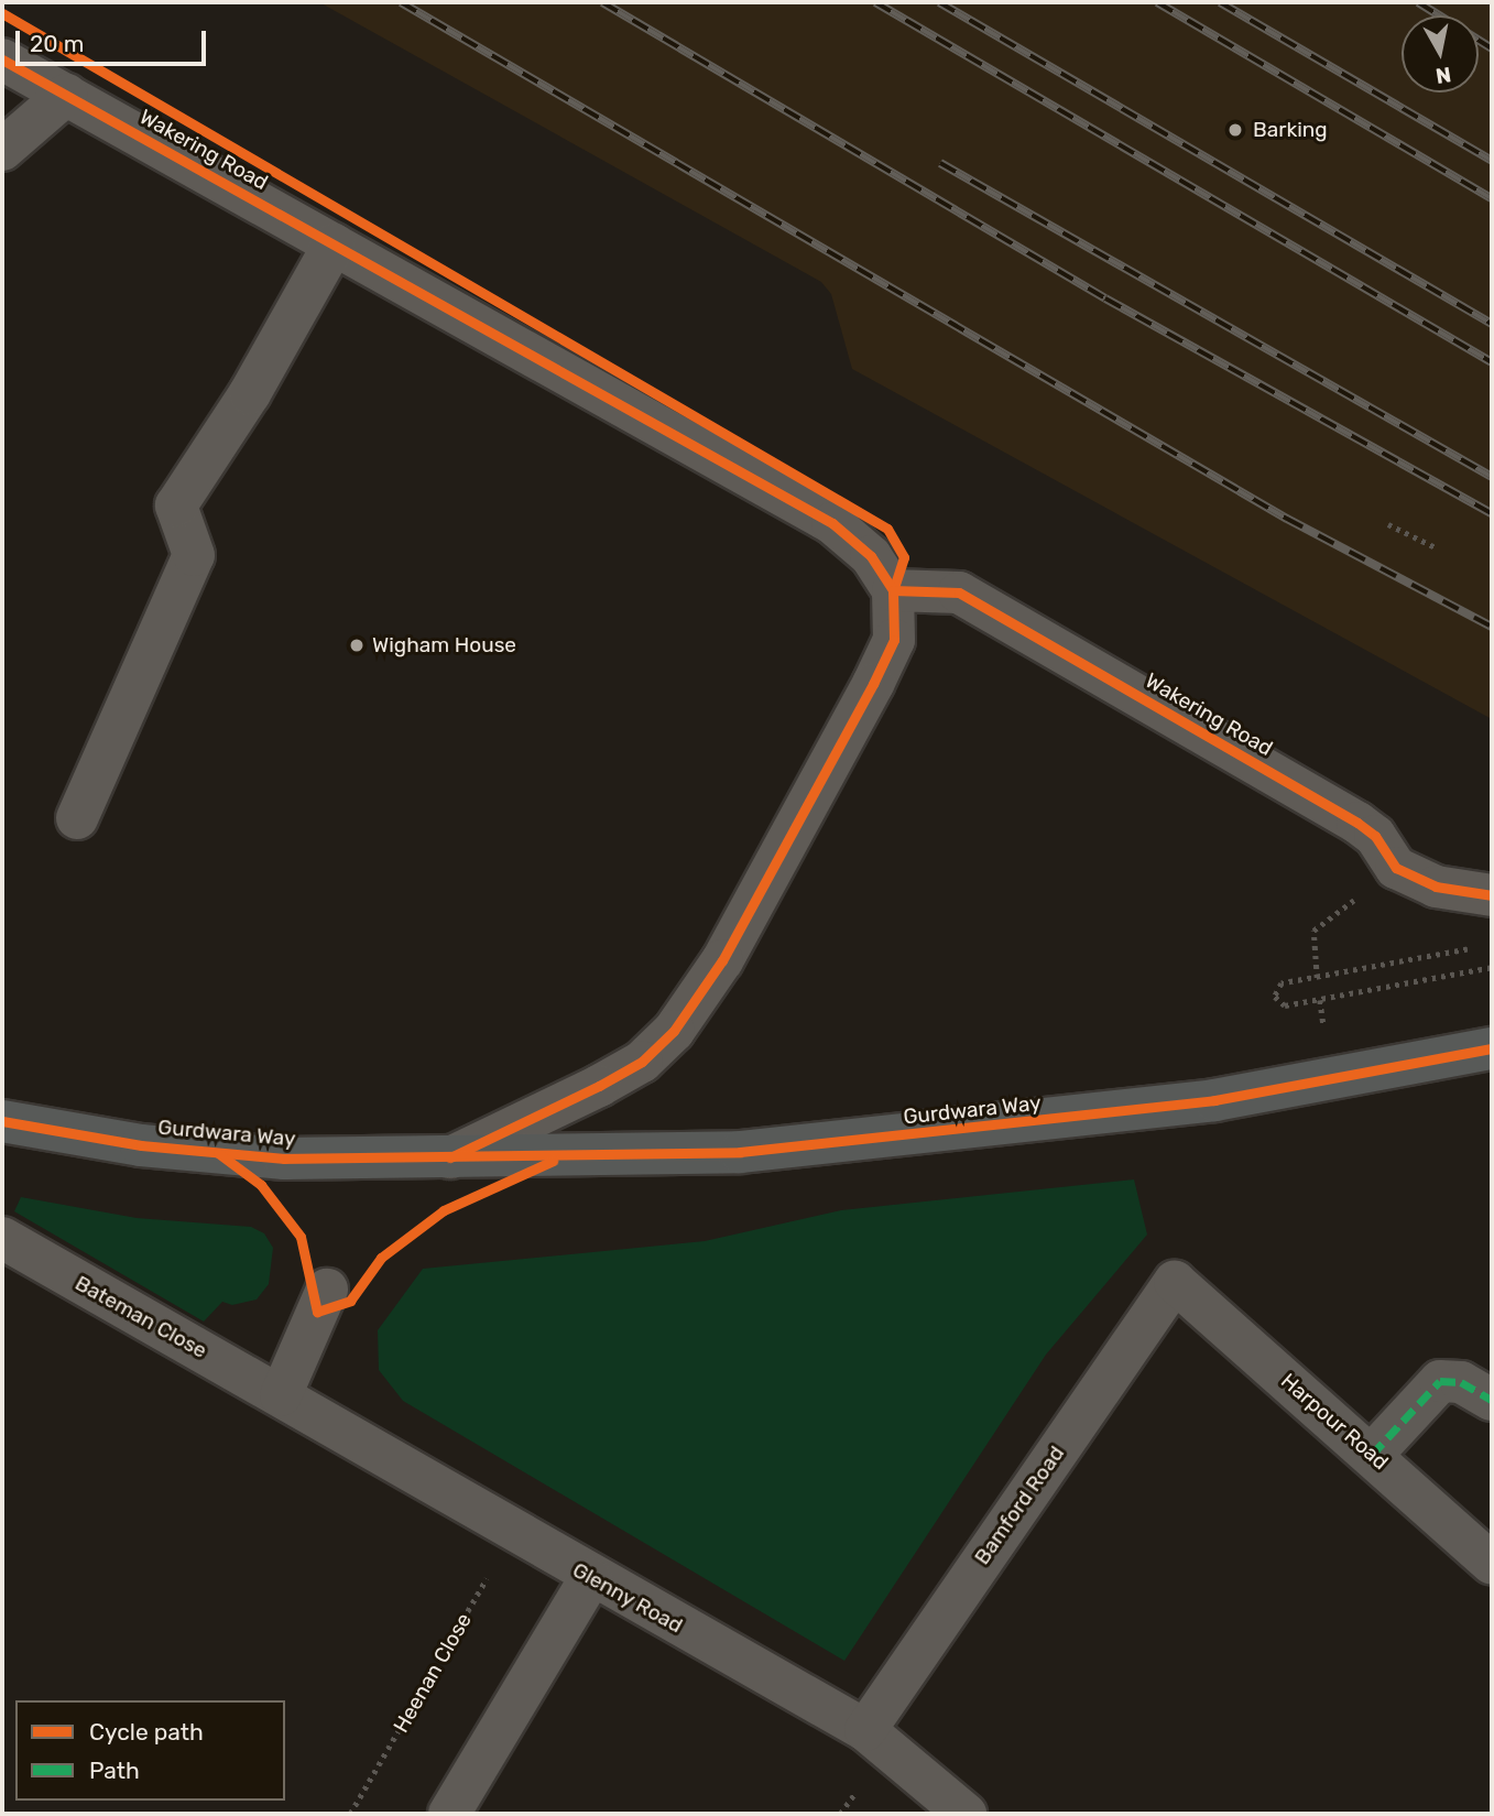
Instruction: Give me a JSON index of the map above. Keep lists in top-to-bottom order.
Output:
{
  "streets": {
    "main road": ["Gurdwara Way"],
    "street": [
      "Wakering Road",
      "Bateman Close",
      "Harpour Road",
      "Bamford Road",
      "Glenny Road"
    ],
    "path": ["Heenan Close"]
  },
  "crossings": [
    ["Wakering Road", "Gurdwara Way"],
    ["Bateman Close", "Glenny Road"],
    ["Harpour Road", "Bamford Road"],
    ["Bamford Road", "Glenny Road"],
    ["Glenny Road", "Heenan Close"]
  ],
  "places": ["Barking", "Wigham House"],
  "legend": ["Cycle path", "Path"],
  "scale_bar": "20 m",
  "north": "bottom"
}
